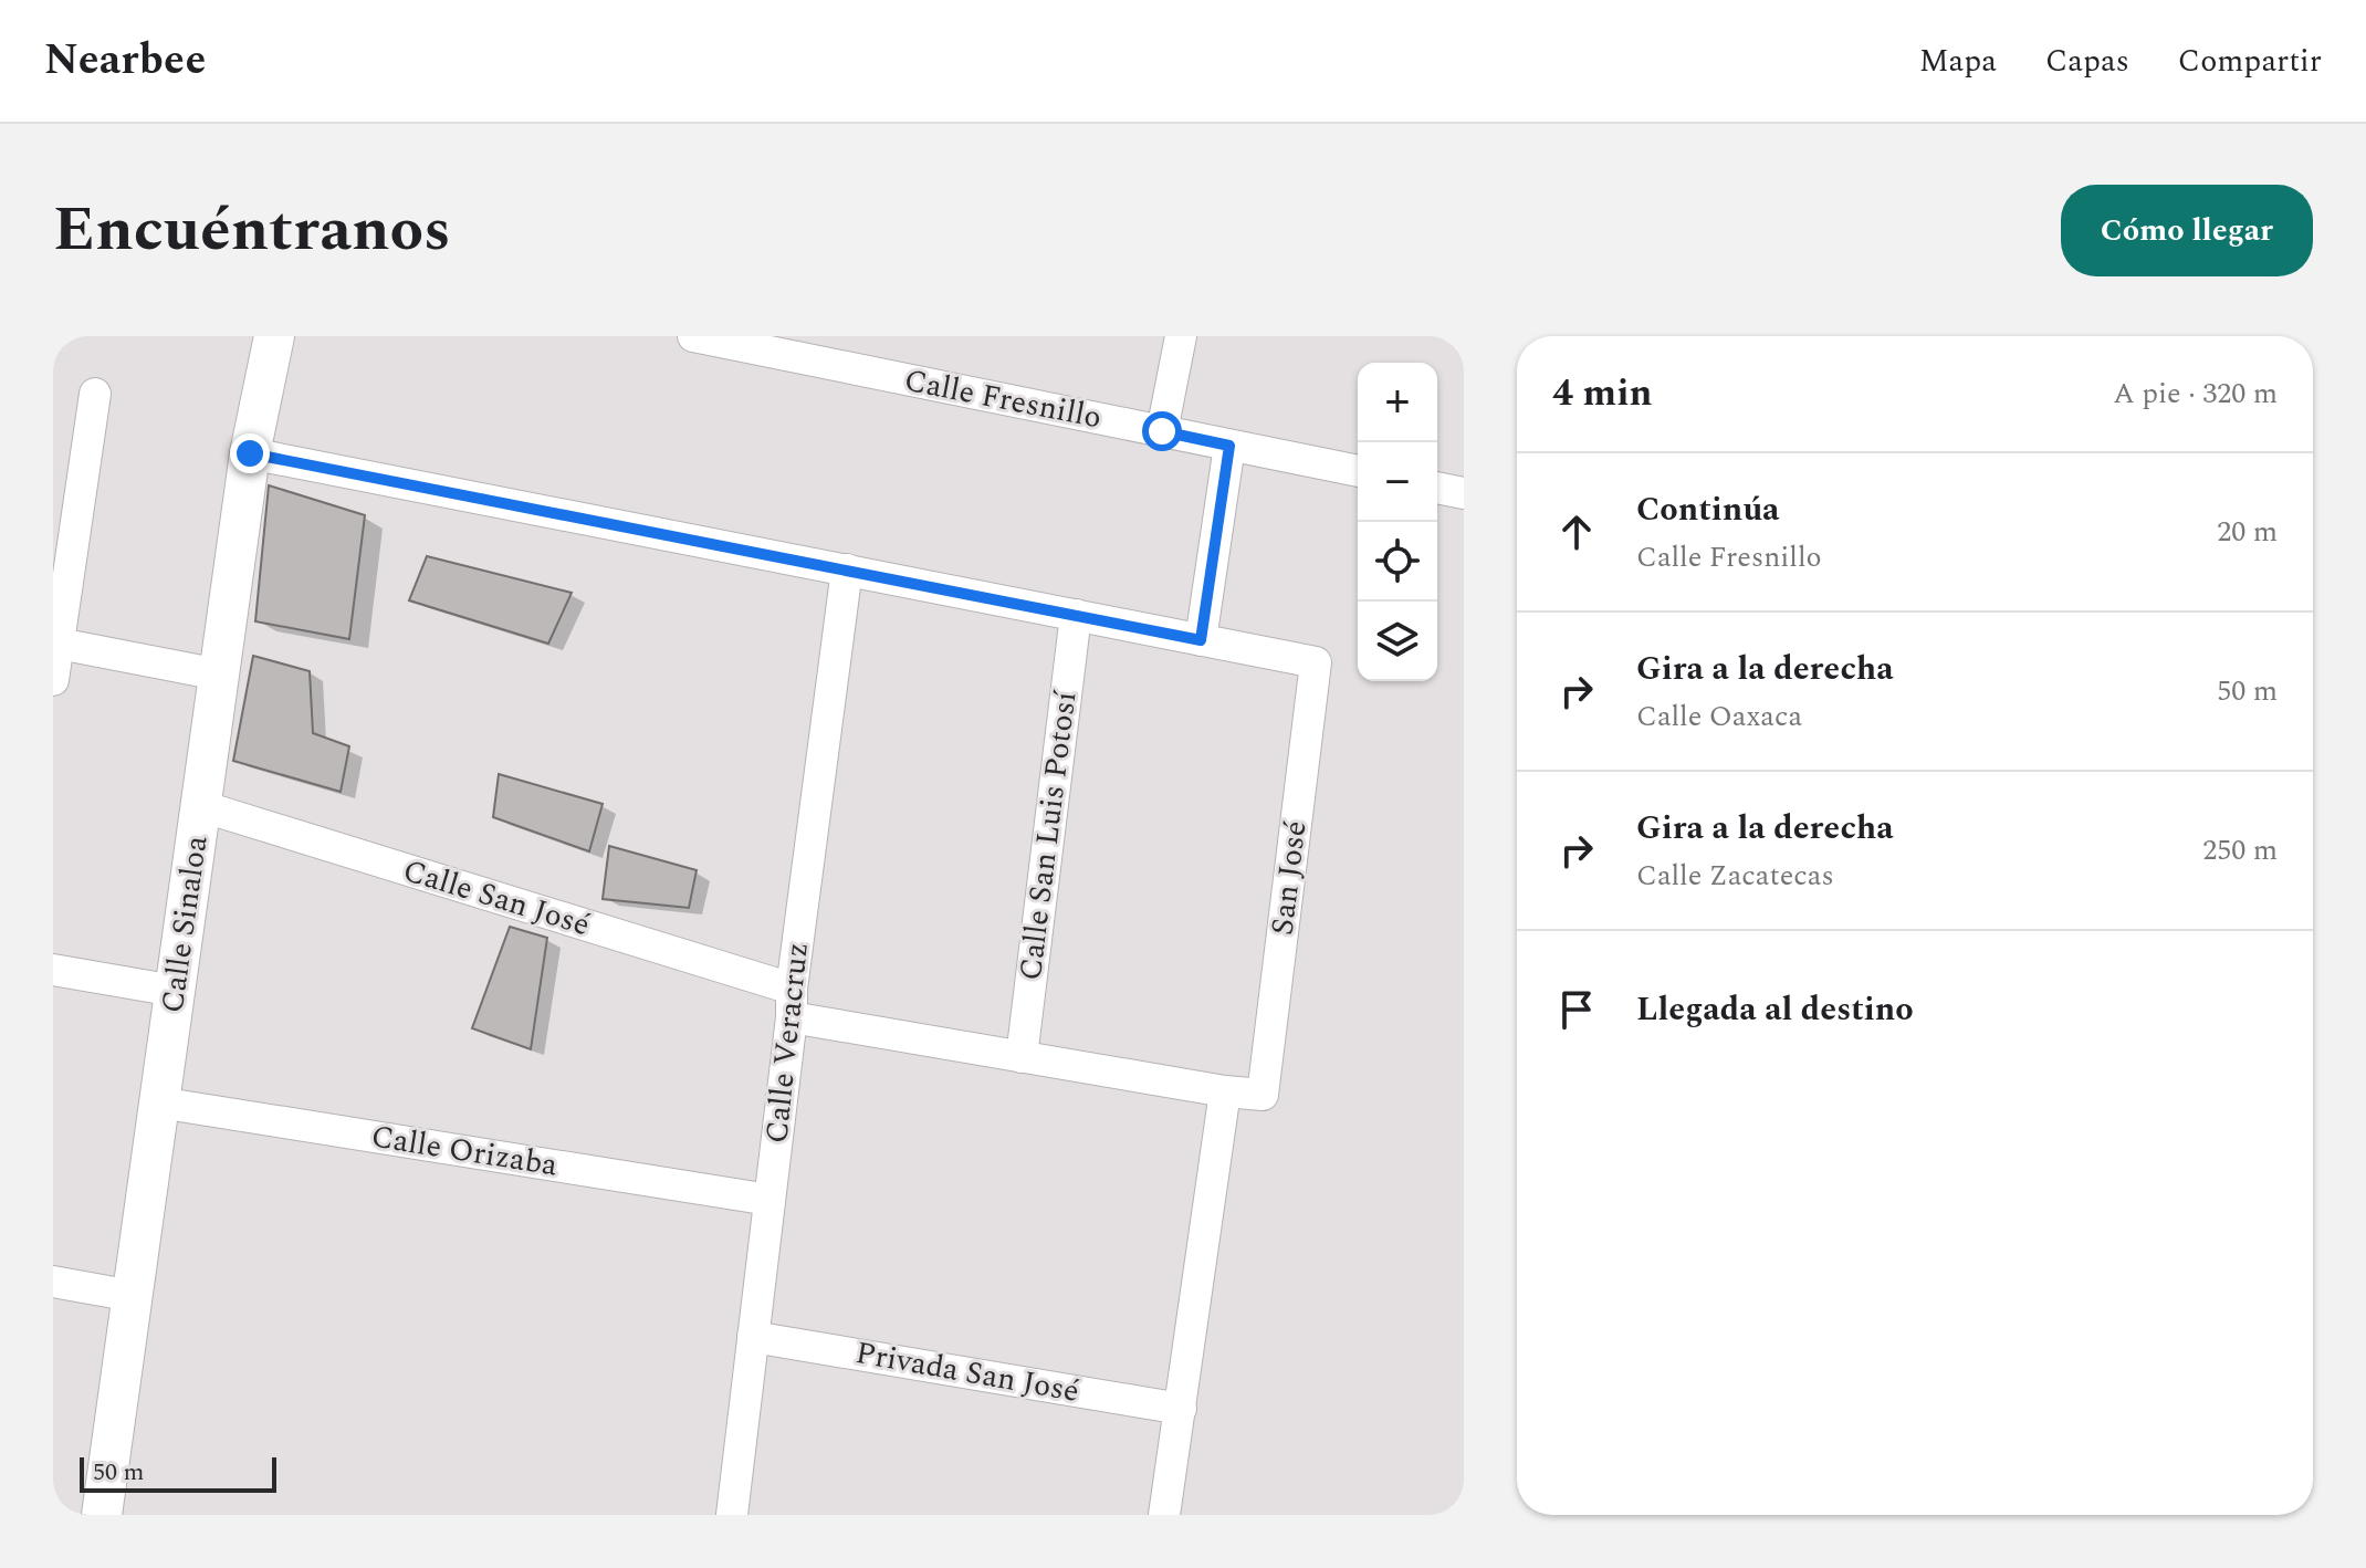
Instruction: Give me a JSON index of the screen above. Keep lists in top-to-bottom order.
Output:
{
  "streets": {
    "street": [
      "Calle Fresnillo",
      "Calle San Luis Potosí",
      "San José",
      "Calle San José",
      "Calle Sinaloa",
      "Calle Veracruz",
      "Calle Orizaba",
      "Privada San José"
    ]
  },
  "crossings": [
    ["Calle San Luis Potosí", "Calle San José"],
    ["San José", "Calle San José"],
    ["Calle San José", "Calle Sinaloa"],
    ["Calle San José", "Calle Veracruz"],
    ["Calle Sinaloa", "Calle Orizaba"],
    ["Calle Veracruz", "Calle Orizaba"],
    ["Calle Veracruz", "Privada San José"]
  ],
  "scale_bar": "50 m",
  "page": {
    "header": "Nearbee",
    "nav": ["Mapa", "Capas", "Compartir"],
    "title": "Encuéntranos",
    "buttons": "Cómo llegar",
    "heading": ["4 min", "A pie · 320 m"],
    "map_buttons": ["+", "−"],
    "list": [
      ["Continúa", "Calle Fresnillo", "20 m"],
      ["Gira a la derecha", "Calle Oaxaca", "50 m"],
      ["Gira a la derecha", "Calle Zacatecas", "250 m"],
      "Llegada al destino"
    ],
    "scale": "50 m"
  }
}
